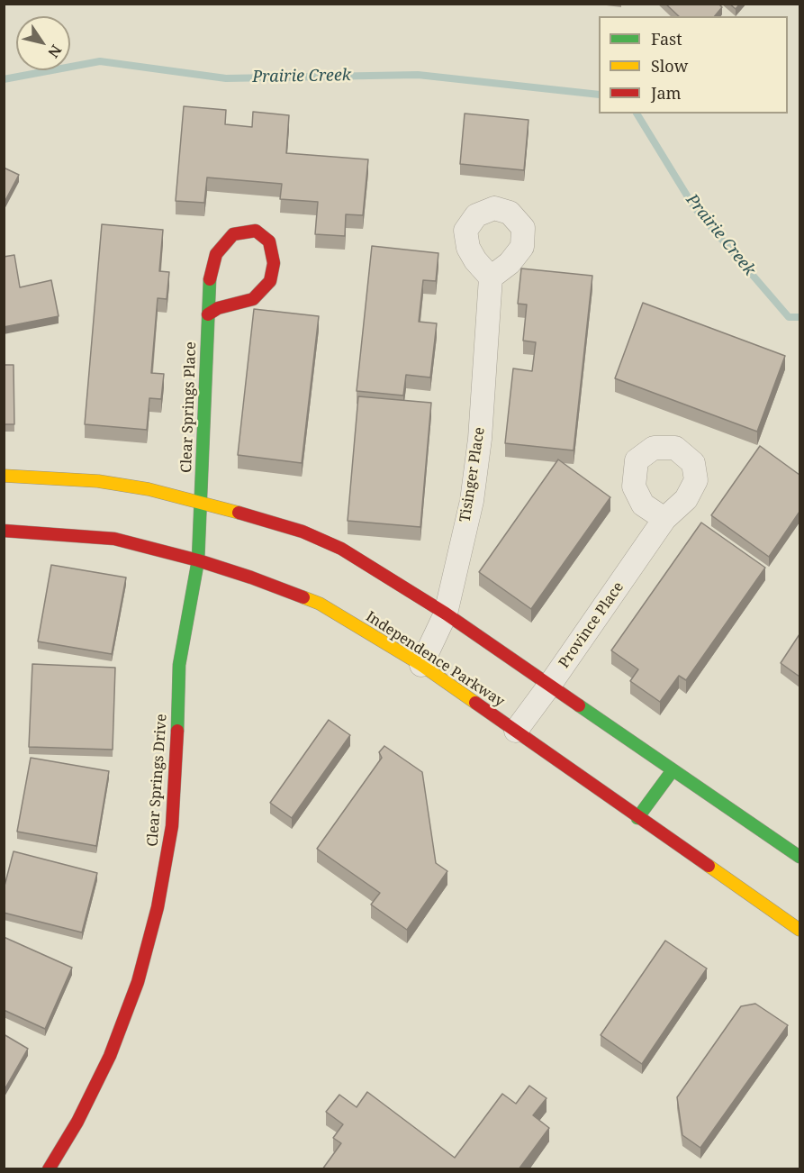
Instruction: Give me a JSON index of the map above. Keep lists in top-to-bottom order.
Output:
{
  "streets": {
    "main road": ["Clear Springs Place", "Independence Parkway", "Clear Springs Drive"],
    "street": ["Tisinger Place", "Province Place"]
  },
  "crossings": [
    ["Clear Springs Place", "Clear Springs Drive"],
    ["Tisinger Place", "Independence Parkway"],
    ["Province Place", "Independence Parkway"],
    ["Independence Parkway", "Clear Springs Drive"]
  ],
  "water": ["Prairie Creek"],
  "legend": ["Fast", "Slow", "Jam"],
  "north": "bottom right"
}
